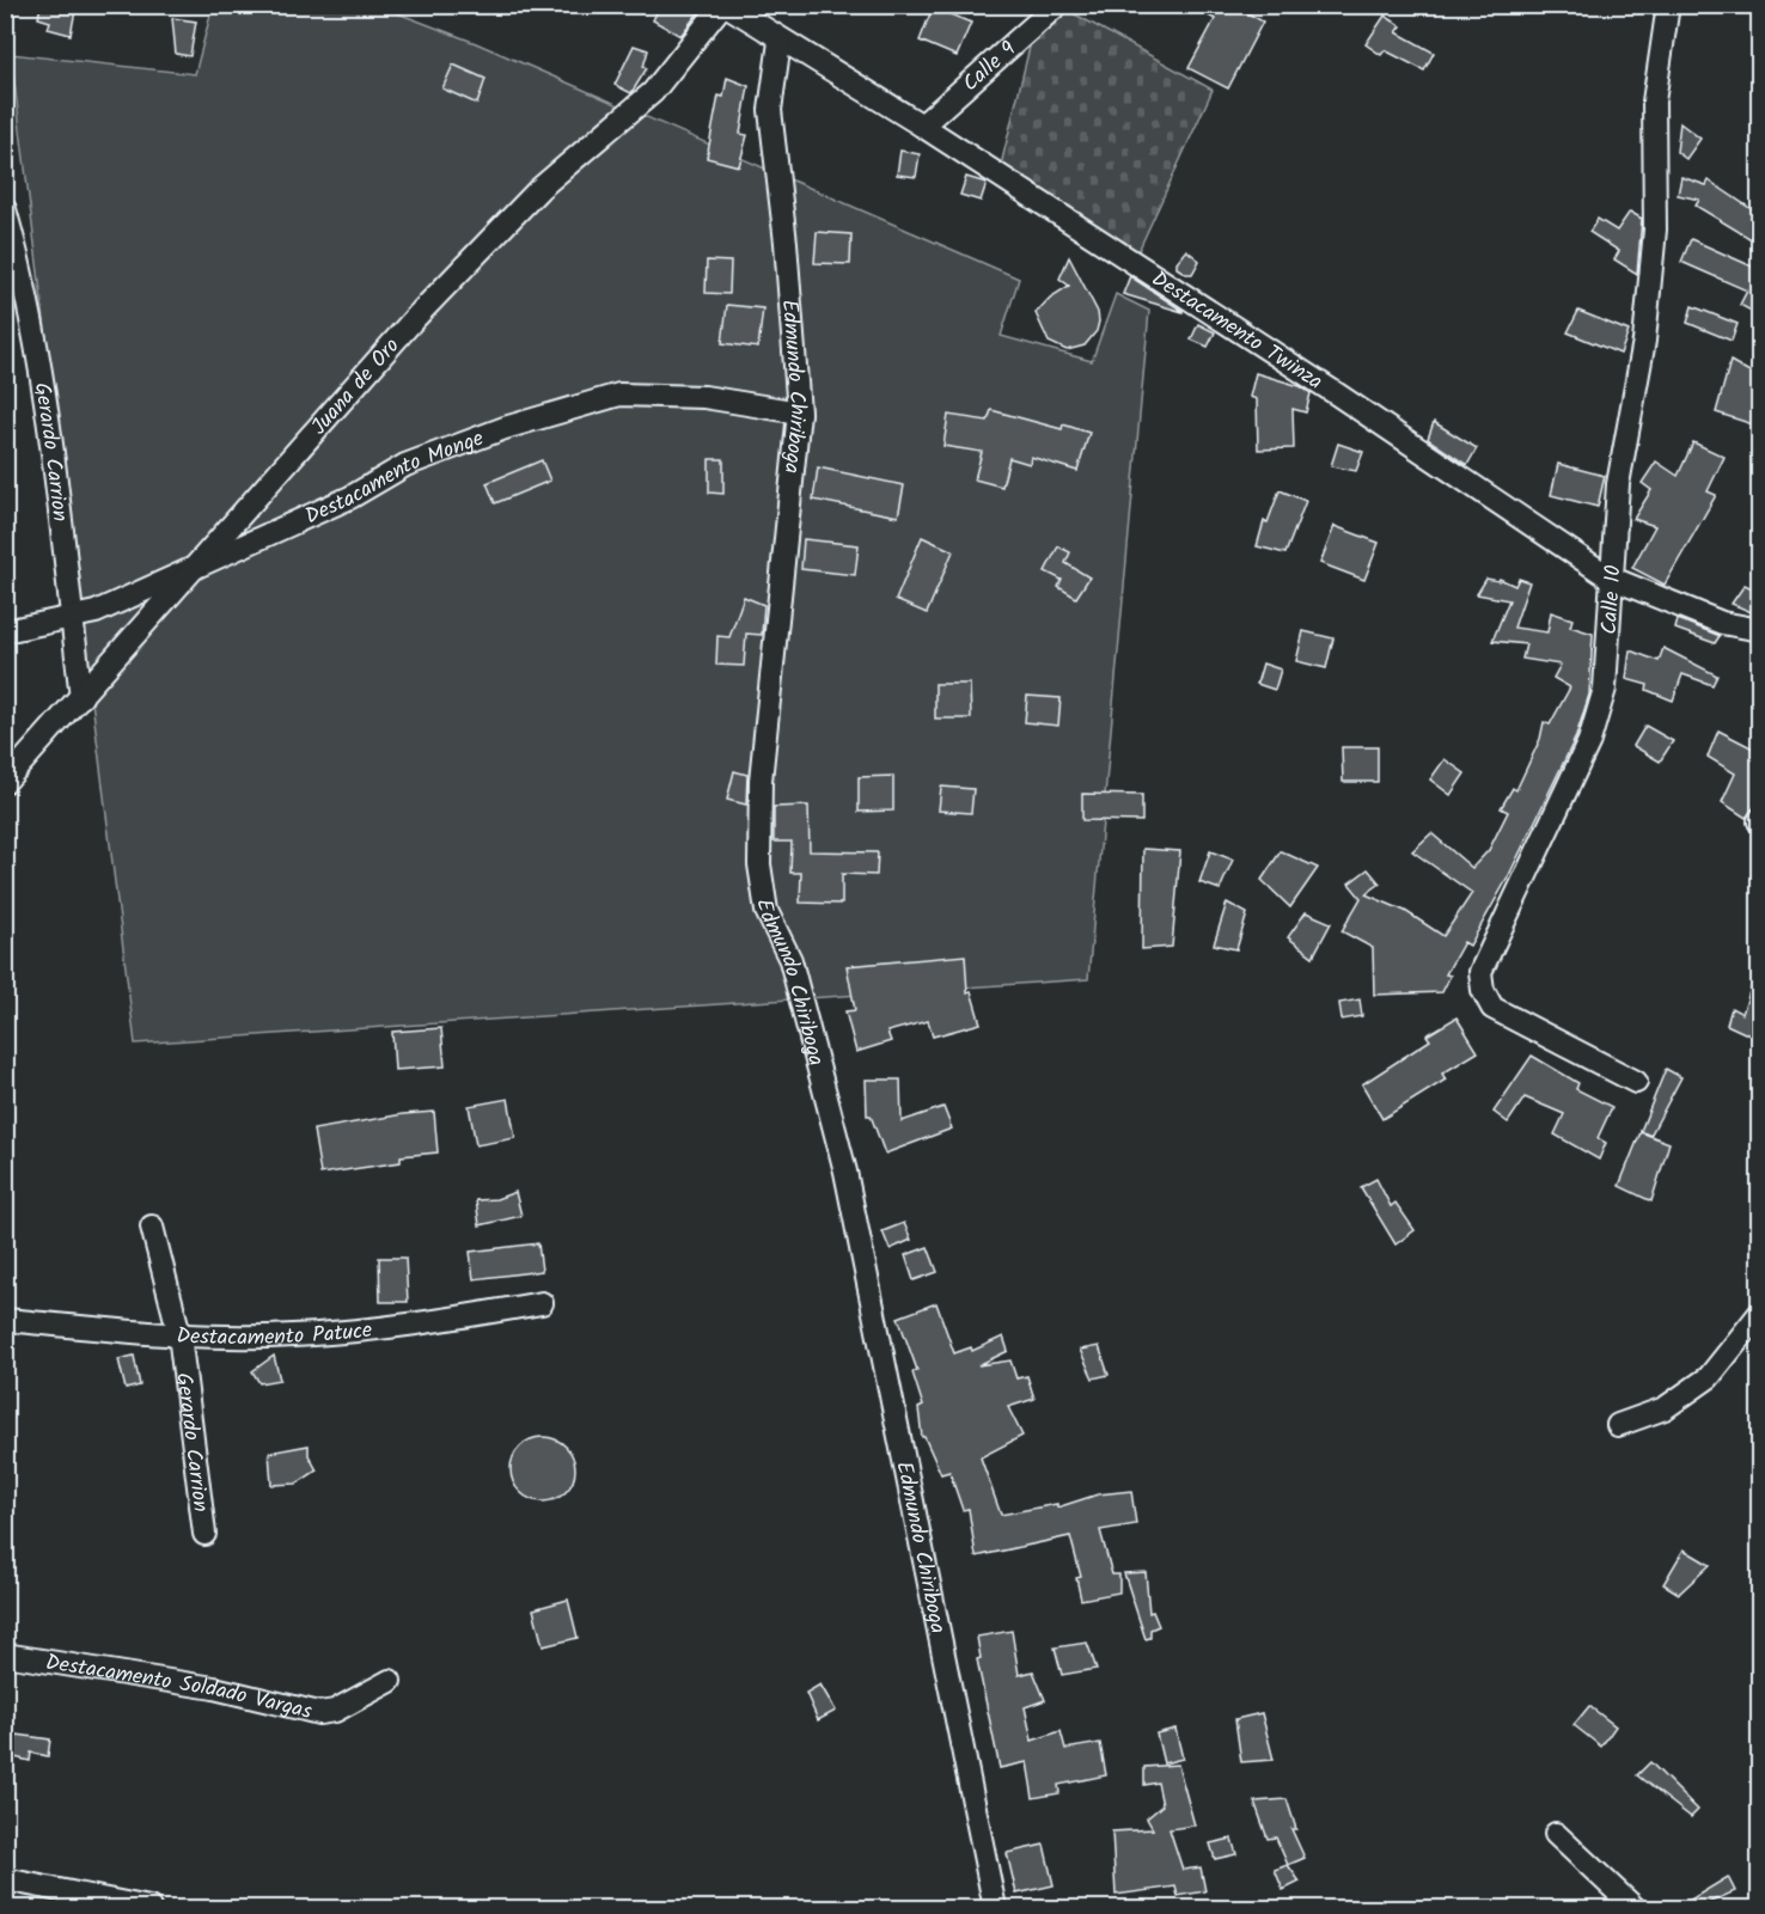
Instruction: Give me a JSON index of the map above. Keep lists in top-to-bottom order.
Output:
{
  "streets": {
    "street": [
      "Calle 9",
      "Destacamento Twinza",
      "Juana de Oro",
      "Edmundo Chiriboga",
      "Gerardo Carrion",
      "Destacamento Monge",
      "Calle 10",
      "Destacamento Patuce",
      "Destacamento Soldado Vargas"
    ]
  },
  "crossings": [
    ["Calle 9", "Destacamento Twinza"],
    ["Destacamento Twinza", "Juana de Oro"],
    ["Destacamento Twinza", "Edmundo Chiriboga"],
    ["Destacamento Twinza", "Calle 10"],
    ["Juana de Oro", "Gerardo Carrion"],
    ["Juana de Oro", "Destacamento Monge"],
    ["Edmundo Chiriboga", "Destacamento Monge"],
    ["Gerardo Carrion", "Destacamento Monge"],
    ["Gerardo Carrion", "Destacamento Patuce"]
  ]
}
